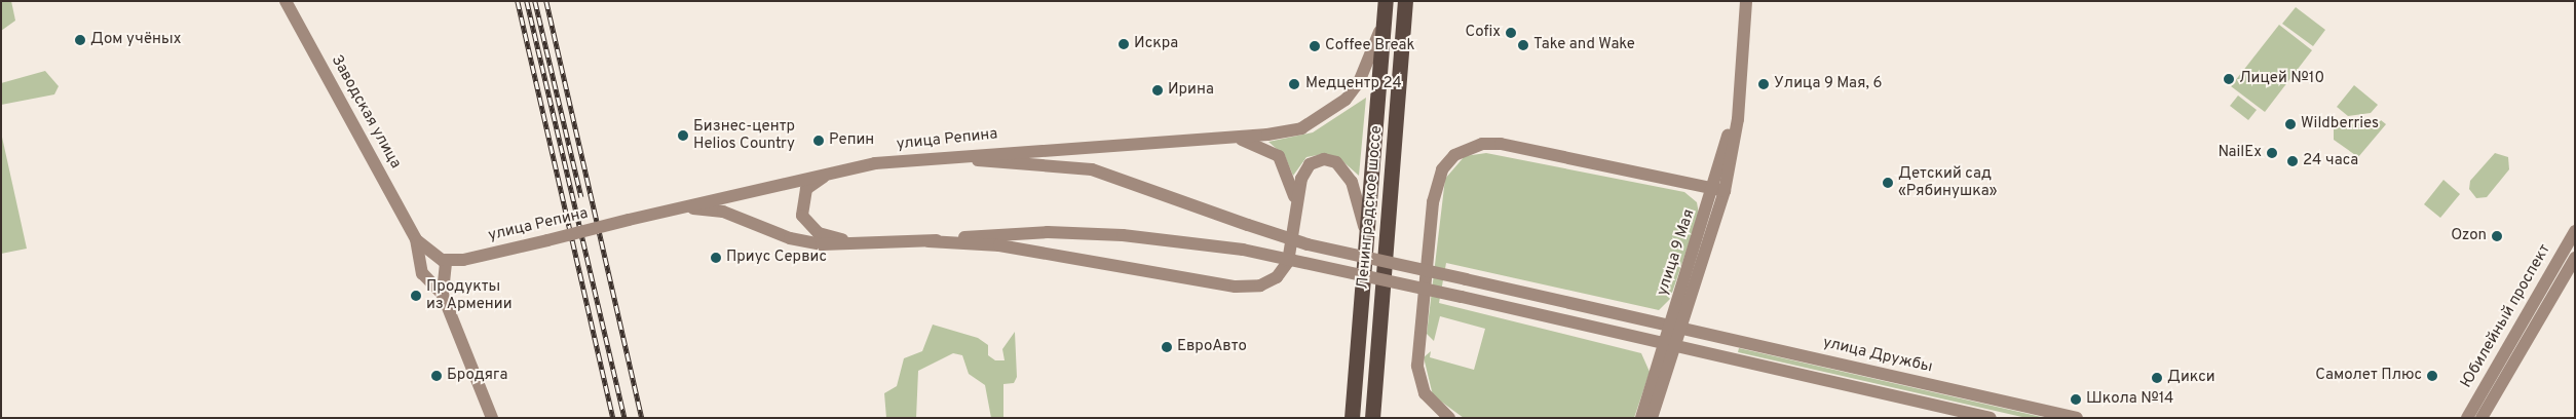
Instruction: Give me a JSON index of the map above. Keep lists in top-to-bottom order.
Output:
{
  "streets": {
    "highway": ["Ленинградское шоссе"],
    "street": [
      "Заводская улица",
      "улица Репина",
      "улица 9 Мая",
      "Юбилейный проспект",
      "улица Дружбы"
    ]
  },
  "crossings": [
    ["Заводская улица", "улица Репина"],
    ["улица Репина", "Ленинградское шоссе"],
    ["улица Репина", "улица Дружбы"],
    ["улица 9 Мая", "улица Дружбы"]
  ],
  "places": [
    "Cofix",
    "Дом учёных",
    "Искра",
    "Take and Wake",
    "Coffee Break",
    "Лицей №10",
    "Медцентр 24",
    "Улица 9 Мая, 6",
    "Ирина",
    "Wildberries",
    "Бизнес-центр Helios Country",
    "Репин",
    "NailEx",
    "24 часа",
    "Детский сад «Рябинушка»",
    "Ozon",
    "Приус Сервис",
    "Продукты из Армении",
    "ЕвроАвто",
    "Бродяга",
    "Самолет Плюс",
    "Дикси",
    "Школа №14"
  ]
}
